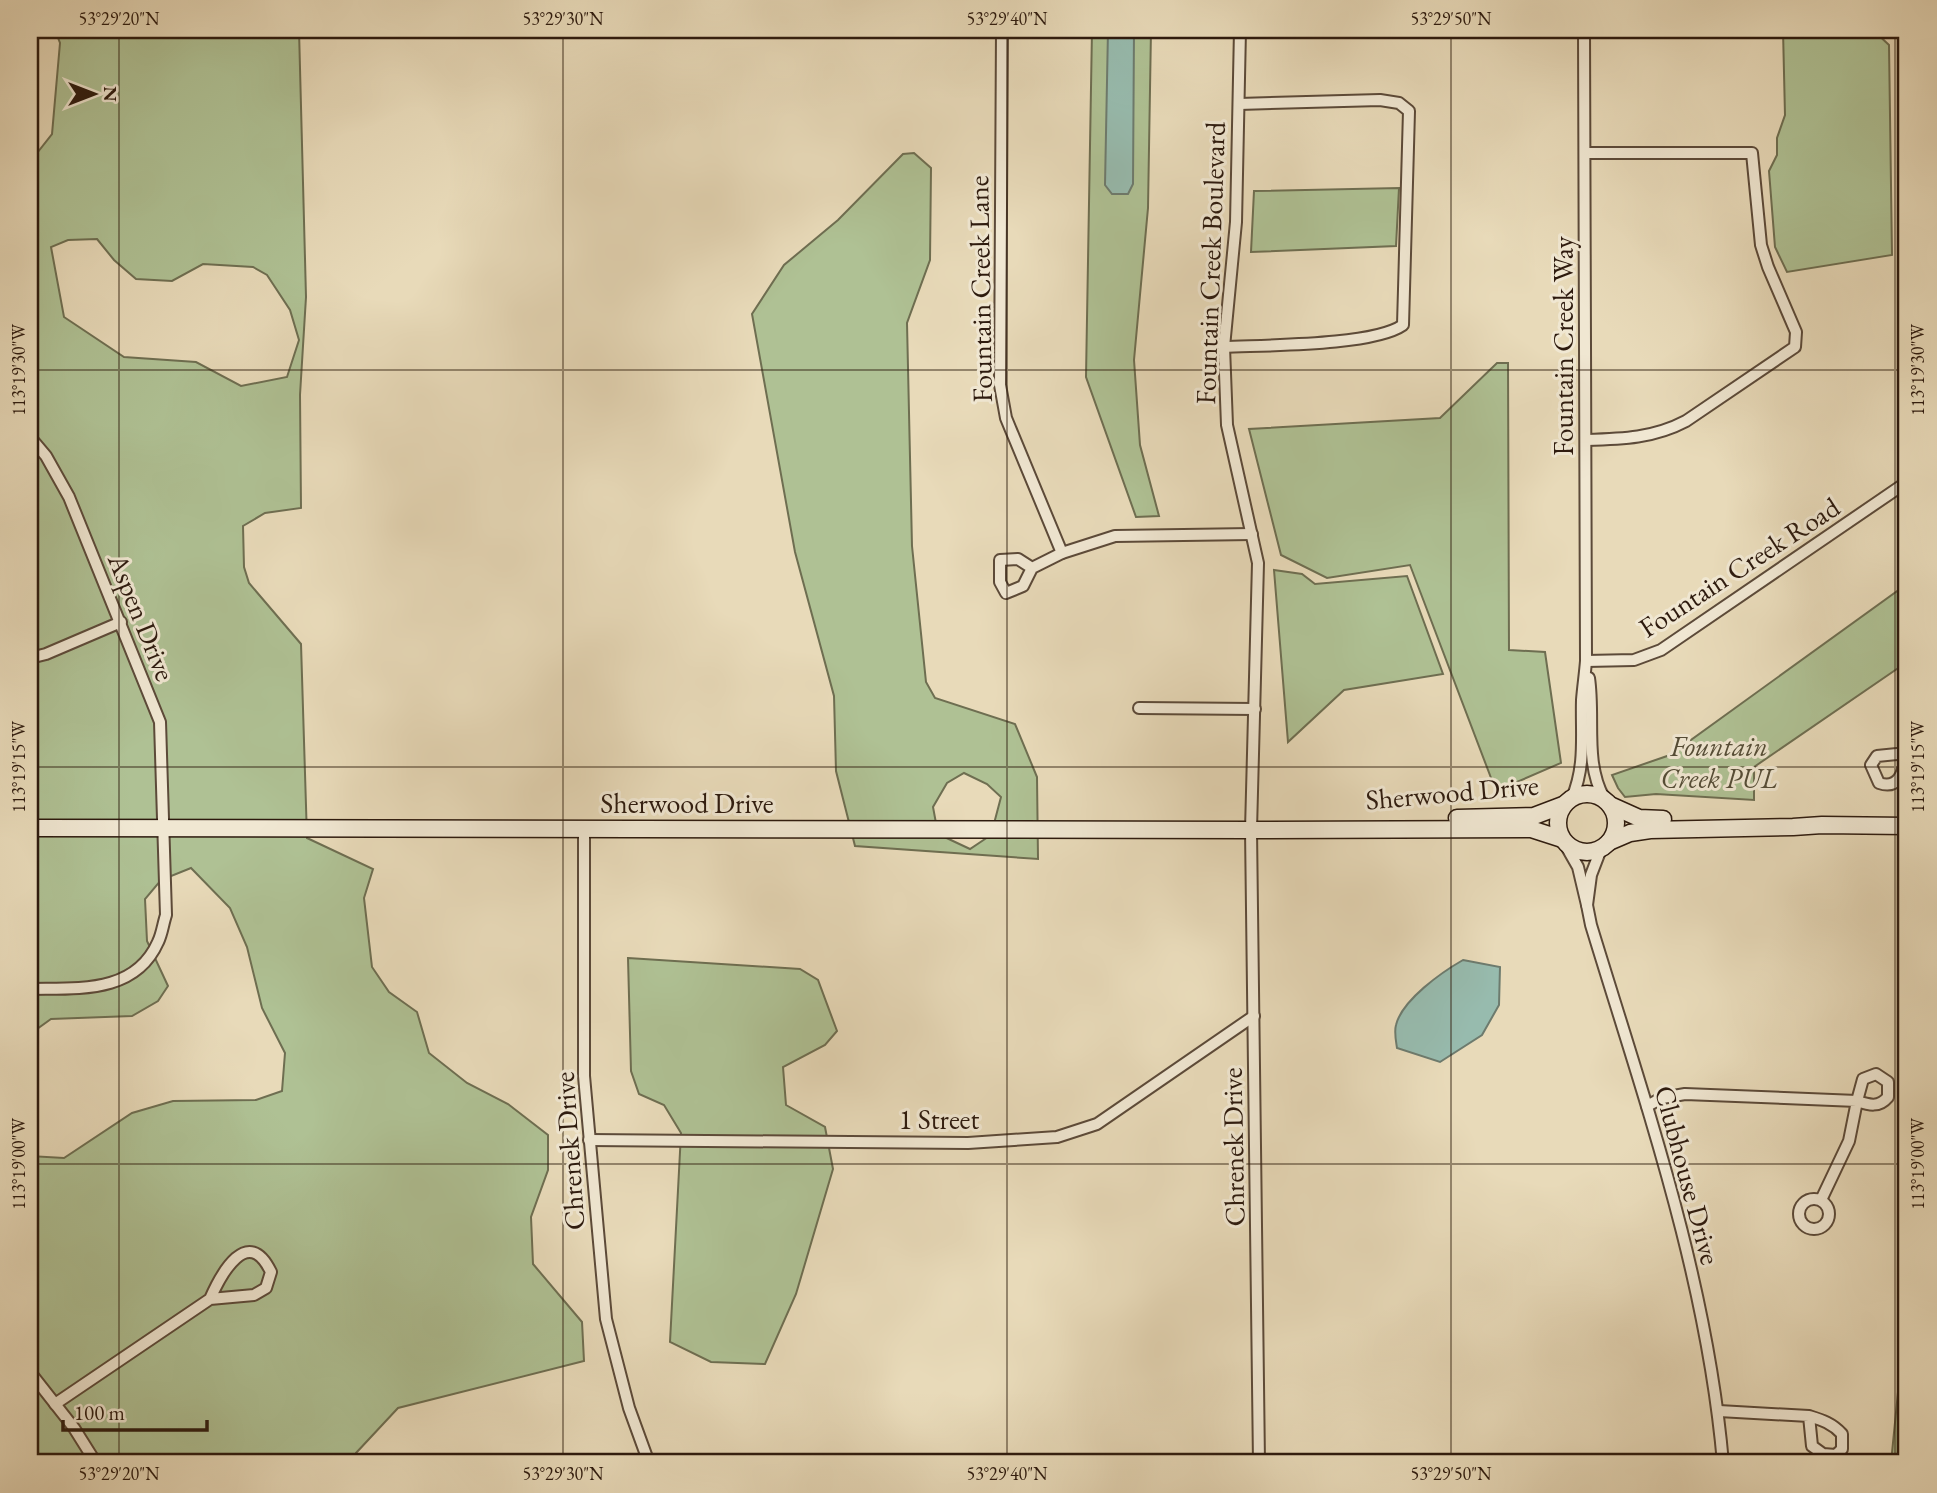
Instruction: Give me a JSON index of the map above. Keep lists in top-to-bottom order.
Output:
{
  "streets": {
    "street": [
      "Fountain Creek Boulevard",
      "Fountain Creek Lane",
      "Fountain Creek Way",
      "Fountain Creek Road",
      "Aspen Drive",
      "Sherwood Drive",
      "1 Street",
      "Chrenek Drive",
      "Clubhouse Drive"
    ]
  },
  "crossings": [
    ["Fountain Creek Boulevard", "Sherwood Drive"],
    ["Fountain Creek Boulevard", "Chrenek Drive"],
    ["Fountain Creek Way", "Fountain Creek Road"],
    ["Fountain Creek Way", "Sherwood Drive"],
    ["Fountain Creek Way", "Clubhouse Drive"],
    ["Aspen Drive", "Sherwood Drive"],
    ["Sherwood Drive", "Chrenek Drive"],
    ["Sherwood Drive", "Clubhouse Drive"],
    ["1 Street", "Chrenek Drive"]
  ],
  "parks": ["Fountain Creek PUL"],
  "scale_bar": "100 m",
  "north": "right",
  "coordinates": [
    "53°29'20\"N",
    "53°29'30\"N",
    "53°29'40\"N",
    "53°29'50\"N",
    "113°19'30\"W",
    "113°19'15\"W",
    "113°19'00\"W"
  ]
}
